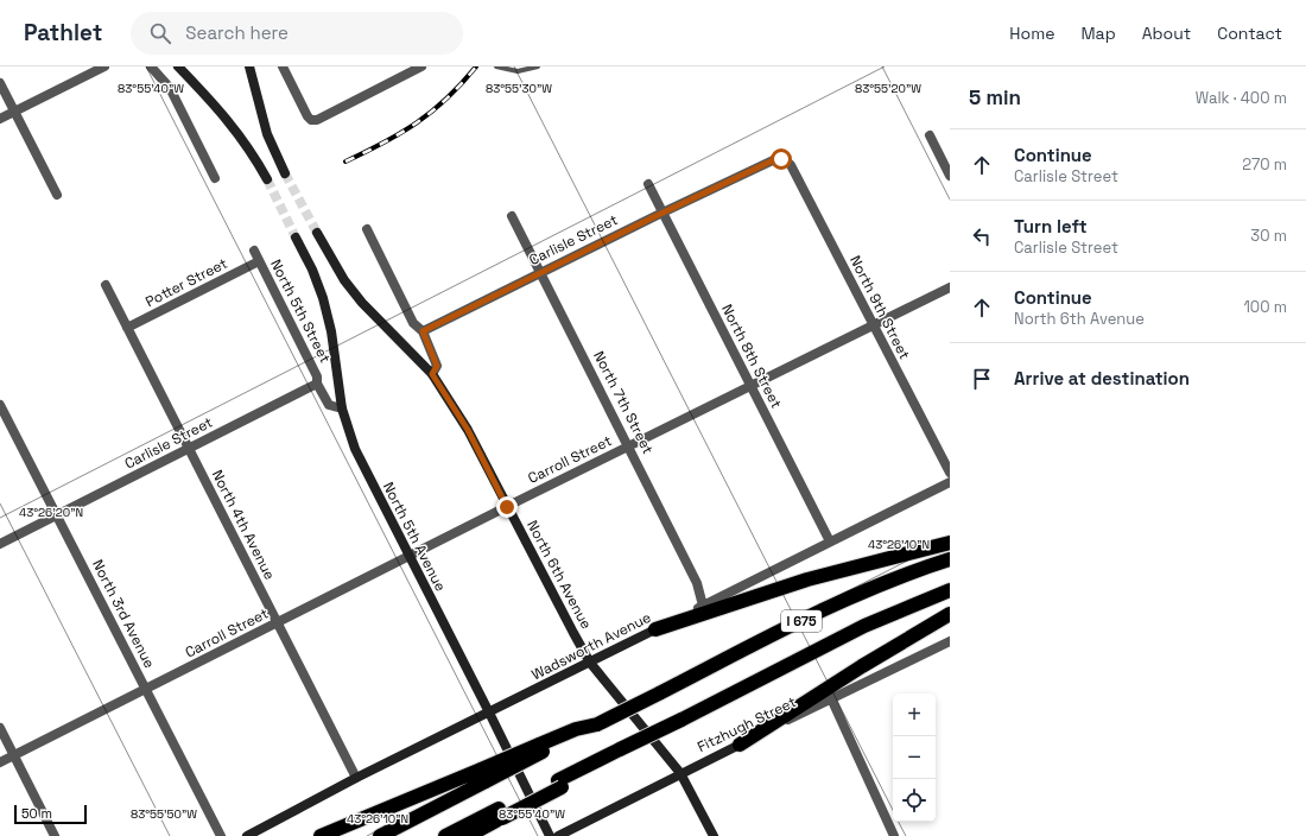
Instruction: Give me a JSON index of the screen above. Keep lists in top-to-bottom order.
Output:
{
  "streets": {
    "highway": ["I 675"],
    "street": [
      "Carlisle Street",
      "Potter Street",
      "North 9th Street",
      "North 5th Street",
      "North 8th Street",
      "North 7th Street",
      "Carroll Street",
      "North 4th Avenue",
      "North 5th Avenue",
      "North 6th Avenue",
      "North 3rd Avenue",
      "Wadsworth Avenue",
      "Fitzhugh Street"
    ]
  },
  "crossings": [
    ["Carlisle Street", "North 9th Street"],
    ["Carlisle Street", "North 5th Street"],
    ["Carlisle Street", "North 8th Street"],
    ["Carlisle Street", "North 7th Street"],
    ["Carlisle Street", "North 4th Avenue"],
    ["Carlisle Street", "North 3rd Avenue"],
    ["Potter Street", "North 5th Street"],
    ["Potter Street", "North 4th Avenue"],
    ["North 9th Street", "Carroll Street"],
    ["North 8th Street", "Carroll Street"],
    ["North 8th Street", "Wadsworth Avenue"],
    ["North 7th Street", "Carroll Street"],
    ["North 7th Street", "Wadsworth Avenue"],
    ["Carroll Street", "North 4th Avenue"],
    ["Carroll Street", "North 5th Avenue"],
    ["Carroll Street", "North 6th Avenue"],
    ["Carroll Street", "North 3rd Avenue"],
    ["North 4th Avenue", "Wadsworth Avenue"],
    ["North 5th Avenue", "Wadsworth Avenue"],
    ["North 6th Avenue", "Wadsworth Avenue"],
    ["North 6th Avenue", "Fitzhugh Street"]
  ],
  "scale_bar": "50 m",
  "page": {
    "header": "Pathlet",
    "search": "Search here",
    "nav": [
      "Home",
      "Map",
      "About",
      "Contact"
    ],
    "heading": ["5 min", "Walk · 400 m"],
    "list": [
      ["Continue", "Carlisle Street", "270 m"],
      ["Turn left", "Carlisle Street", "30 m"],
      ["Continue", "North 6th Avenue", "100 m"],
      "Arrive at destination"
    ],
    "map_buttons": ["+", "−"],
    "scale": "50 m"
  },
  "coordinates": [
    "83°55'40\"W",
    "83°55'30\"W",
    "83°55'20\"W",
    "43°26'20\"N",
    "43°26'10\"N",
    "83°55'50\"W"
  ]
}
